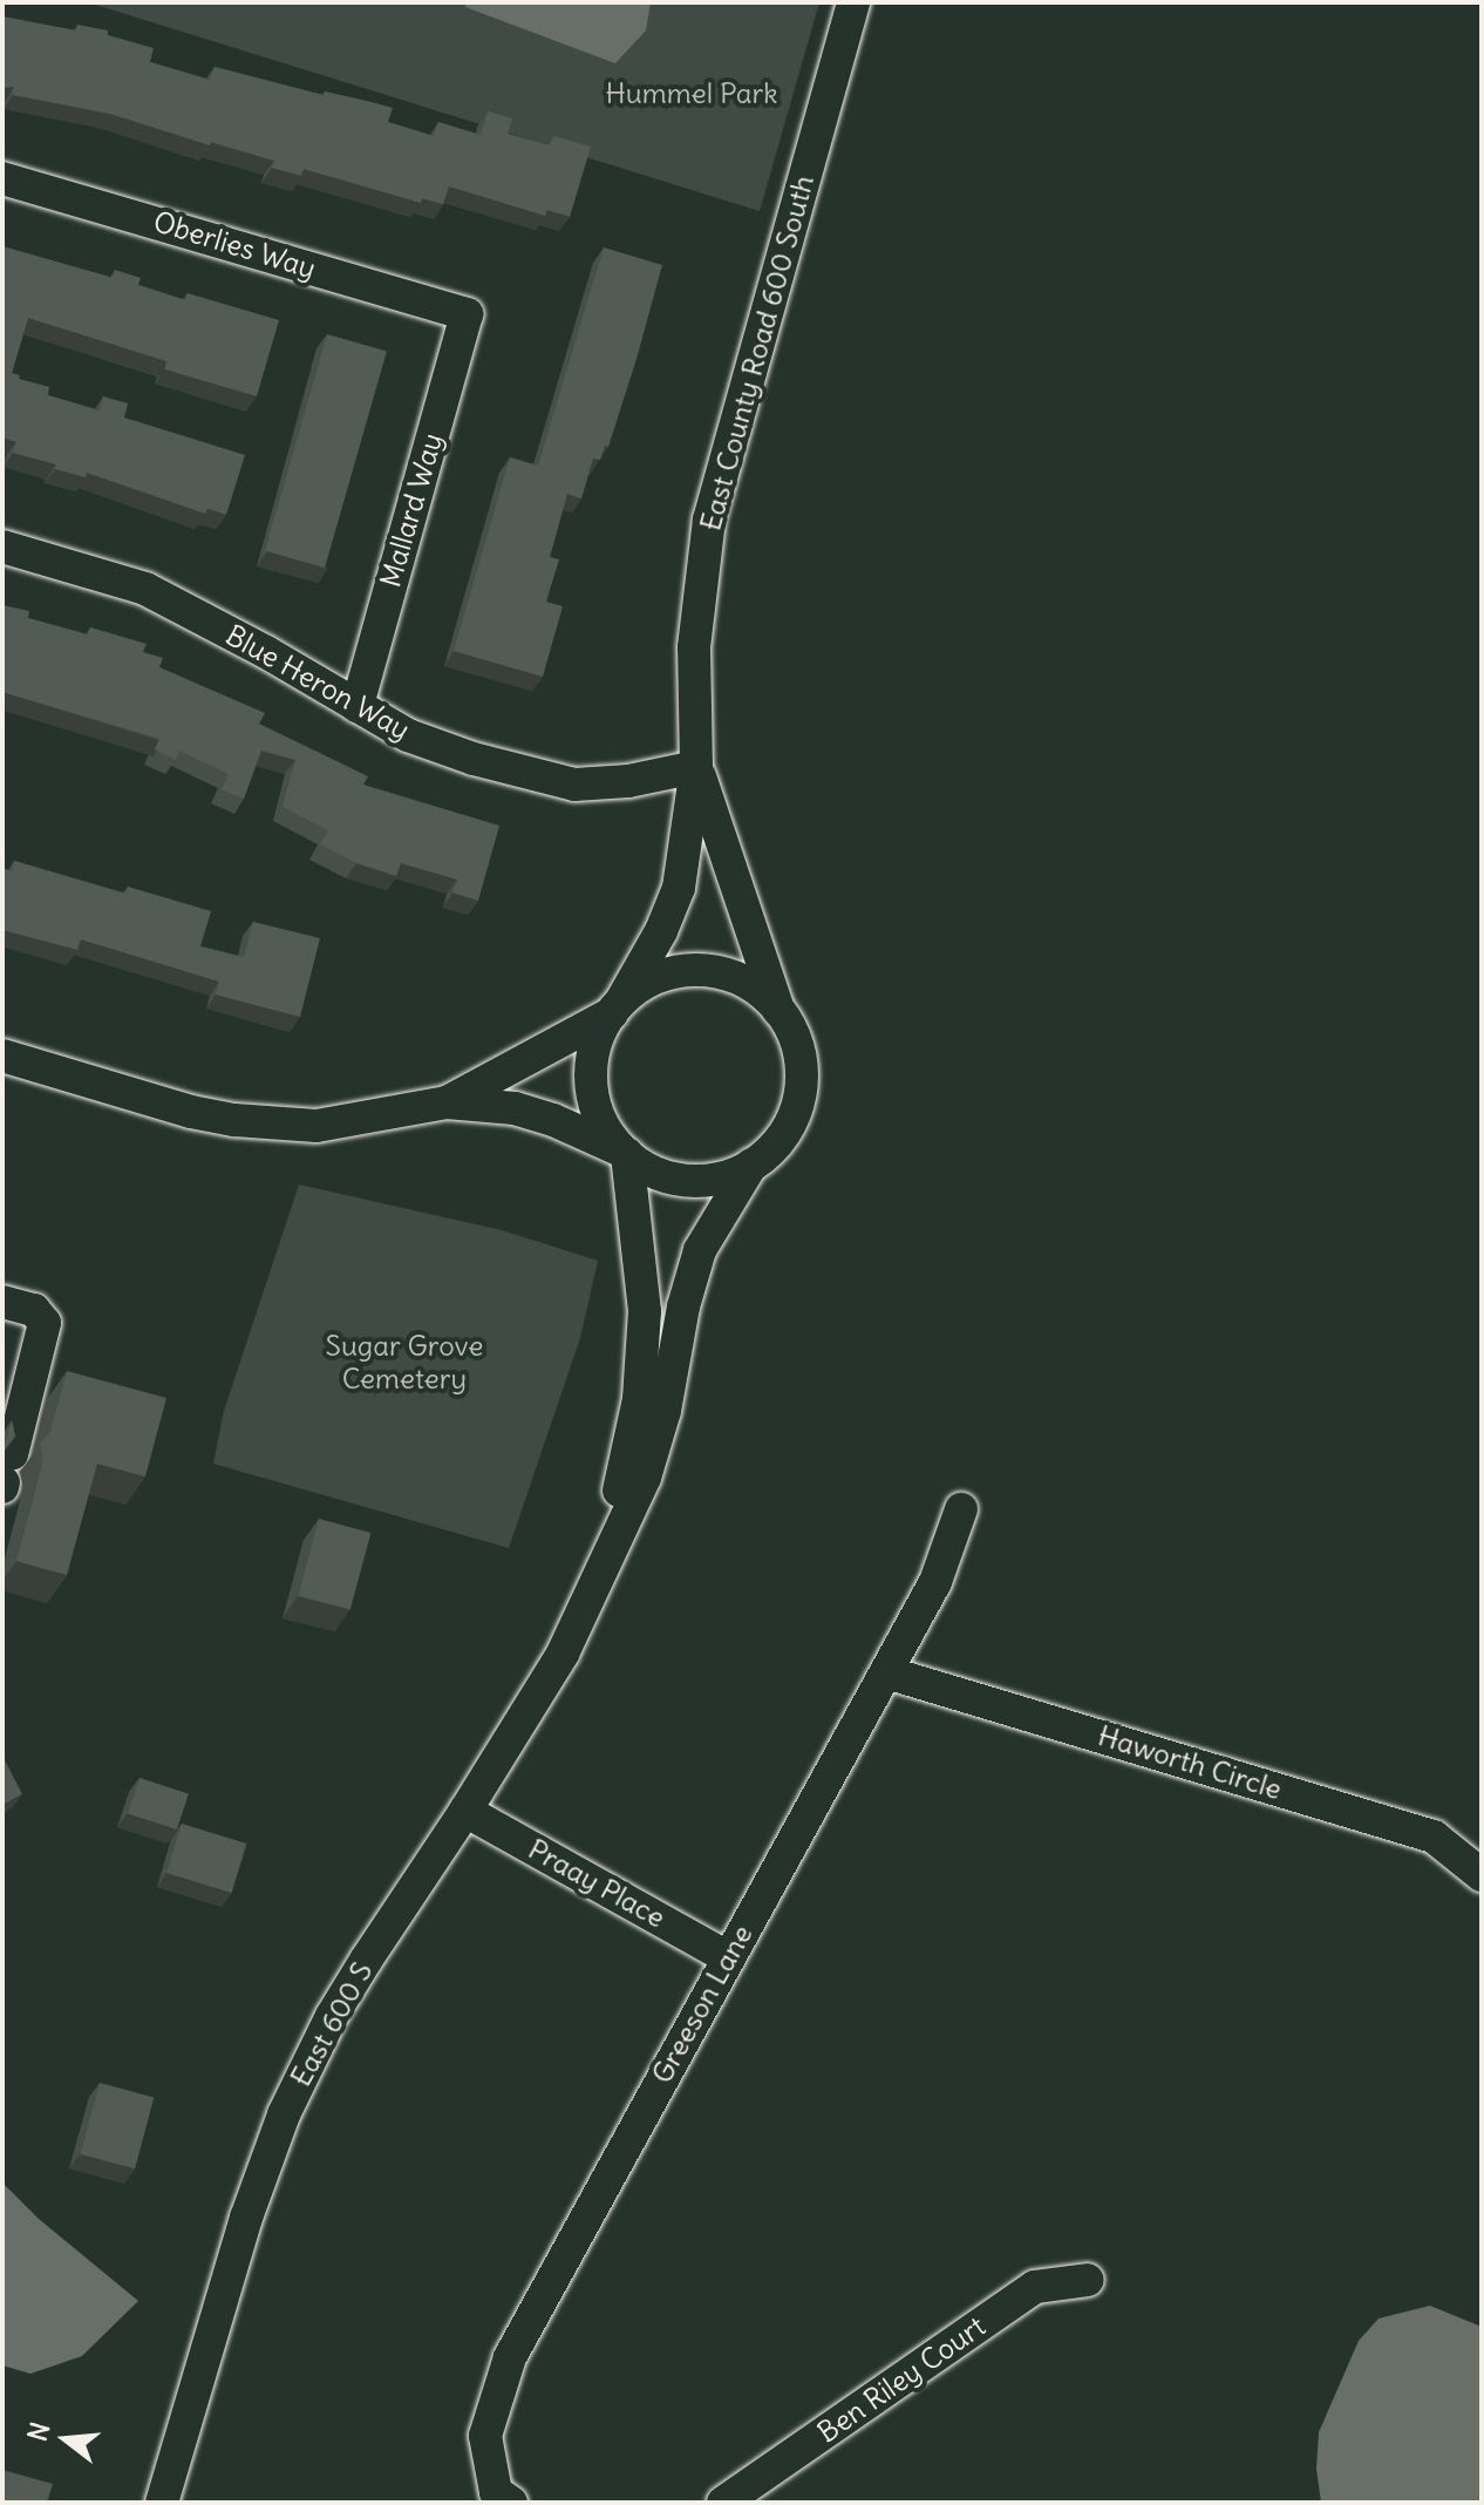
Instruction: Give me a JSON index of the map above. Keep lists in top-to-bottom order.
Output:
{
  "streets": {
    "street": [
      "Oberlies Way",
      "East County Road 600 South",
      "Mallard Way",
      "Blue Heron Way",
      "Haworth Circle",
      "Praay Place",
      "Greeson Lane",
      "East 600 S",
      "Ben Riley Court"
    ]
  },
  "crossings": [
    ["Oberlies Way", "Mallard Way"],
    ["East County Road 600 South", "Blue Heron Way"],
    ["Mallard Way", "Blue Heron Way"],
    ["Haworth Circle", "Greeson Lane"],
    ["Praay Place", "Greeson Lane"],
    ["Praay Place", "East 600 S"]
  ],
  "parks": ["Hummel Park", "Sugar Grove Cemetery"],
  "north": "left"
}
